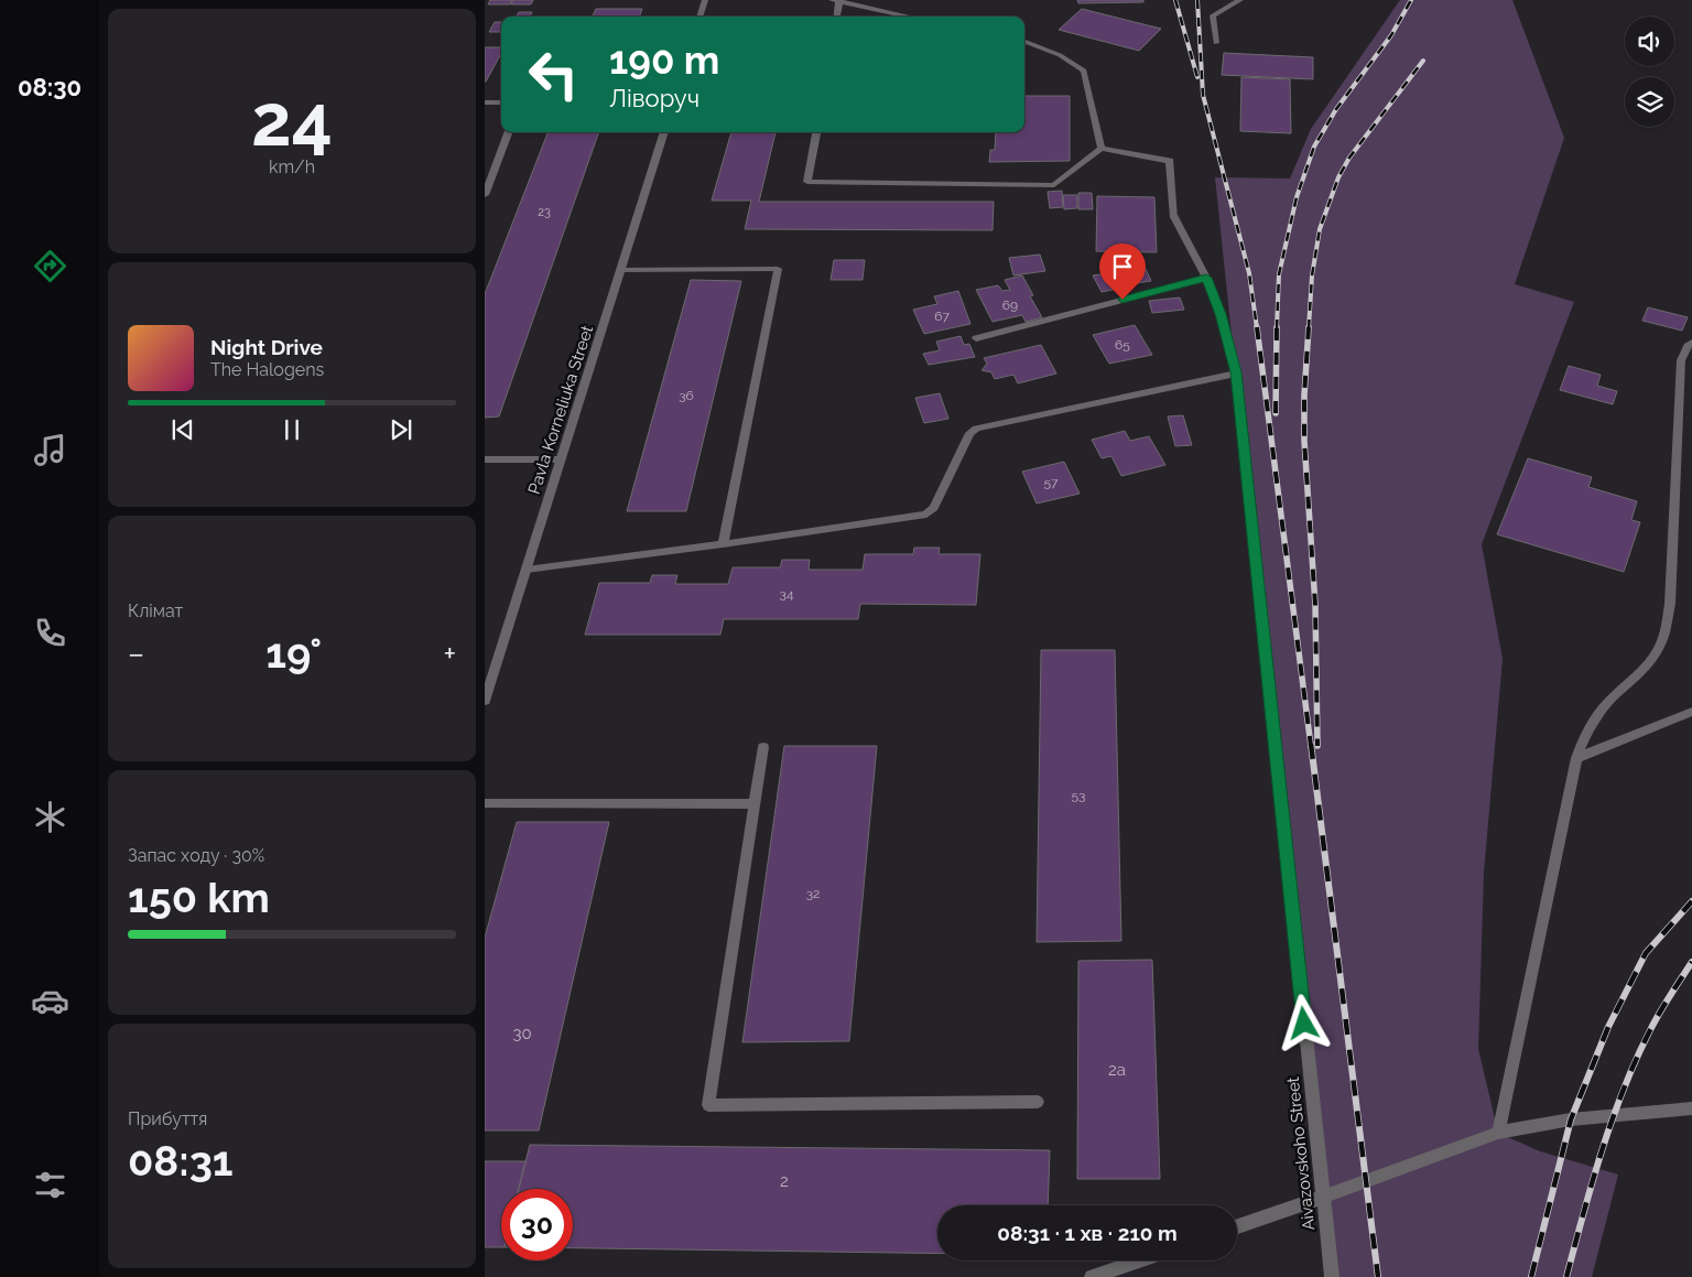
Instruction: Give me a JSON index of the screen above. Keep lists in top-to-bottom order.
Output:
{
  "streets": {
    "street": ["Pavla Korneliuka Street", "Aivazovskoho Street"]
  },
  "house_numbers": [
    "23",
    "69",
    "67",
    "65",
    "36",
    "57",
    "34",
    "53",
    "32",
    "30",
    "2а",
    "2"
  ],
  "page": {
    "tabs": "08:30",
    "tile": [
      ["24", "km/h"],
      "Клімат",
      ["Запас ходу · 30%", "150 km"],
      ["Прибуття", "08:31"]
    ],
    "turn": ["190 m", "Ліворуч"],
    "song": ["Night Drive", "The Halogens"],
    "heat": ["−", "19°", "+"],
    "limit": "30",
    "trip": "08:31 · 1 хв · 210 m"
  }
}
